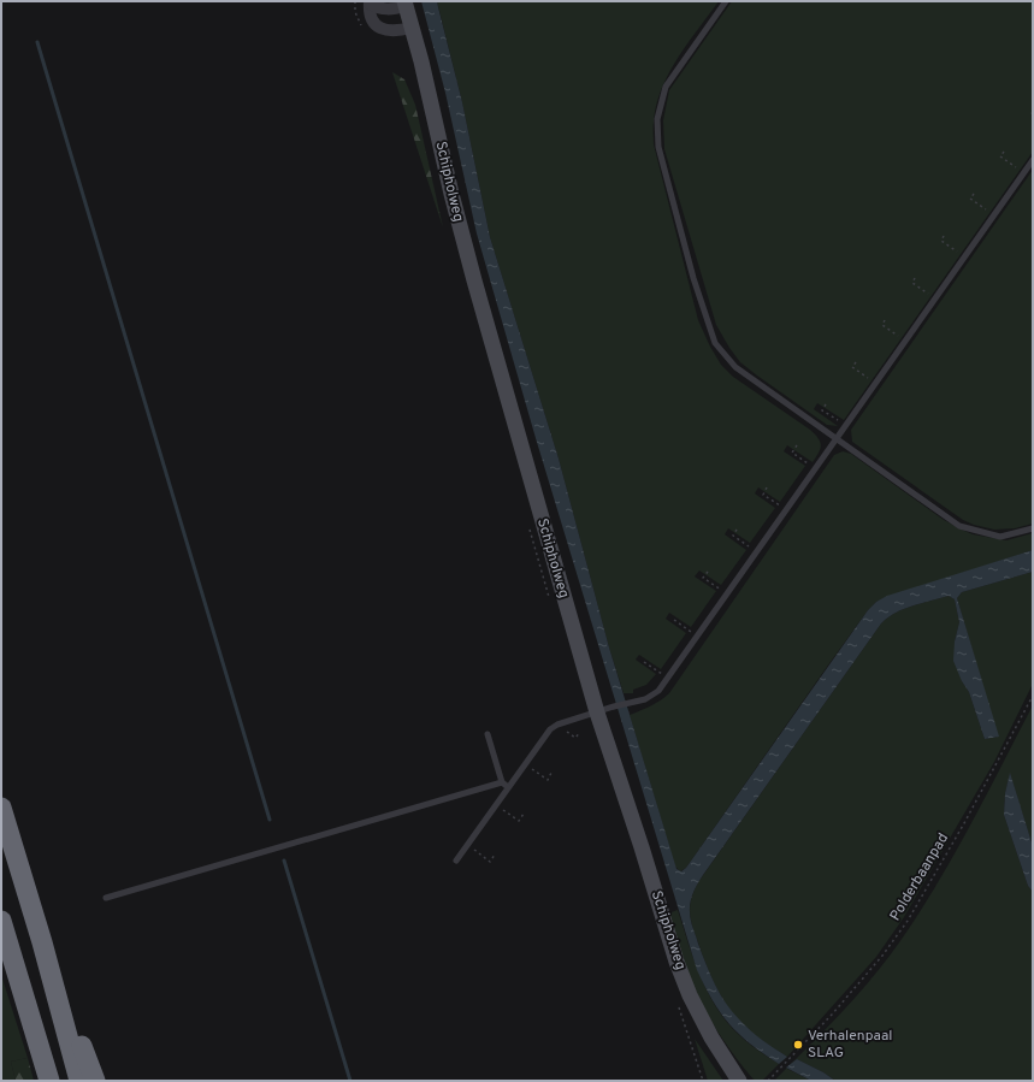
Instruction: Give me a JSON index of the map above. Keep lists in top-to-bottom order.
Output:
{
  "streets": {
    "main road": ["Schipholweg"],
    "path": ["Polderbaanpad"]
  },
  "places": ["Verhalenpaal SLAG"]
}
